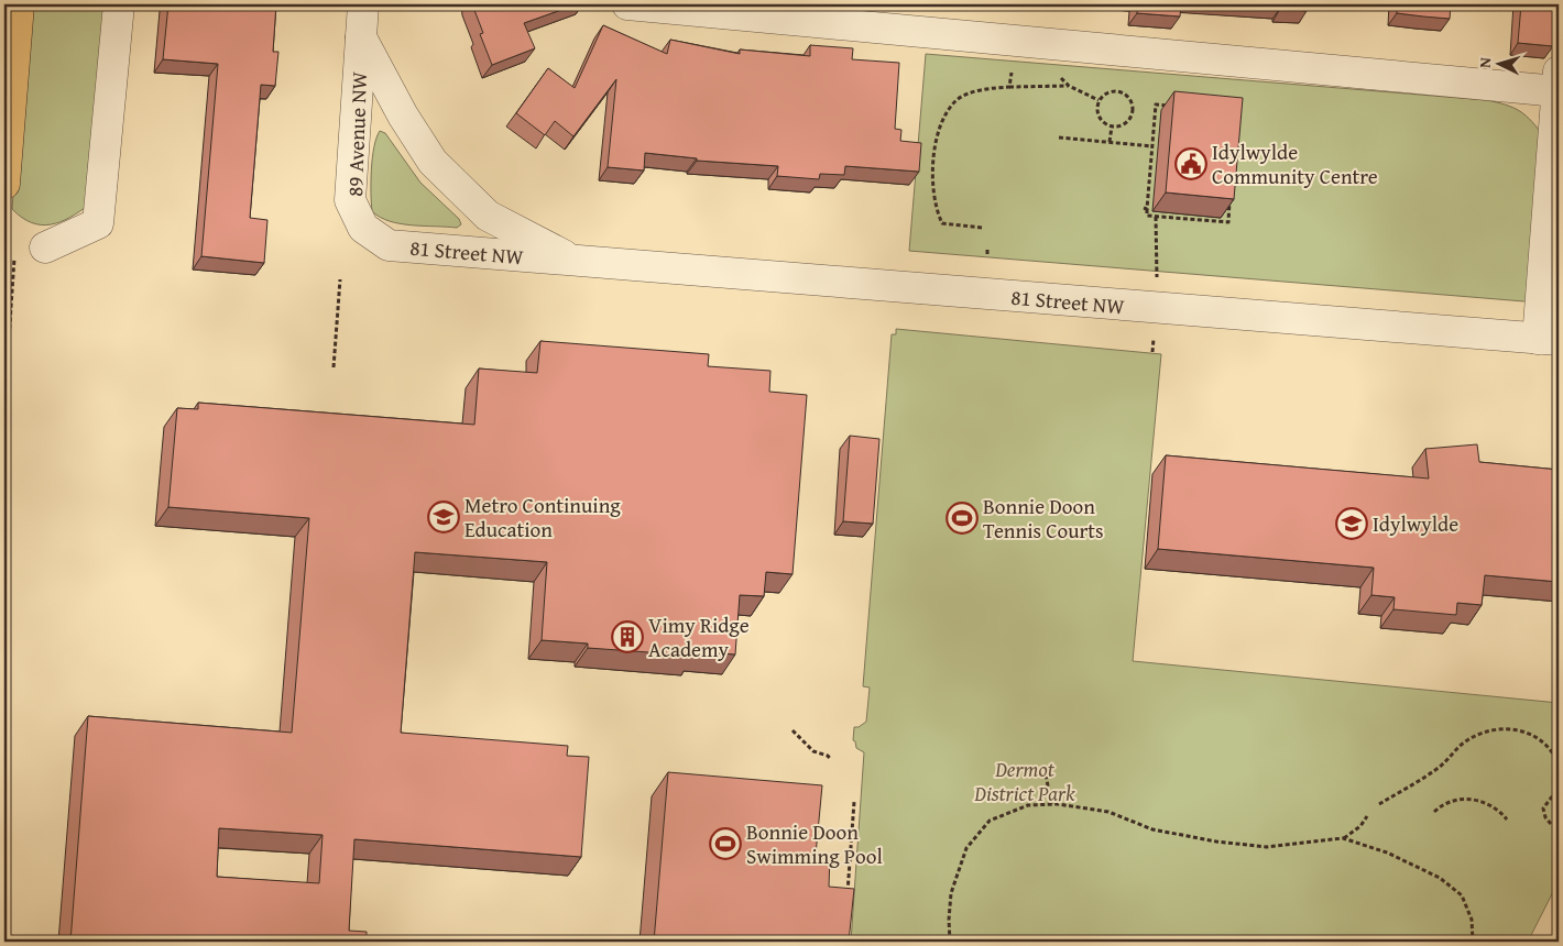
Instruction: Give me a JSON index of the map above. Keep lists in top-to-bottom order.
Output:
{
  "streets": {
    "street": ["89 Avenue NW", "81 Street NW"]
  },
  "crossings": [
    ["89 Avenue NW", "81 Street NW"]
  ],
  "parks": ["Dermot District Park"],
  "places": {
    "public building": ["Idylwylde Community Centre"],
    "school or university": ["Metro Continuing Education", "Idylwylde"],
    "sports": ["Bonnie Doon Tennis Courts", "Bonnie Doon Swimming Pool"],
    "building": ["Vimy Ridge Academy"]
  },
  "north": "left"
}
